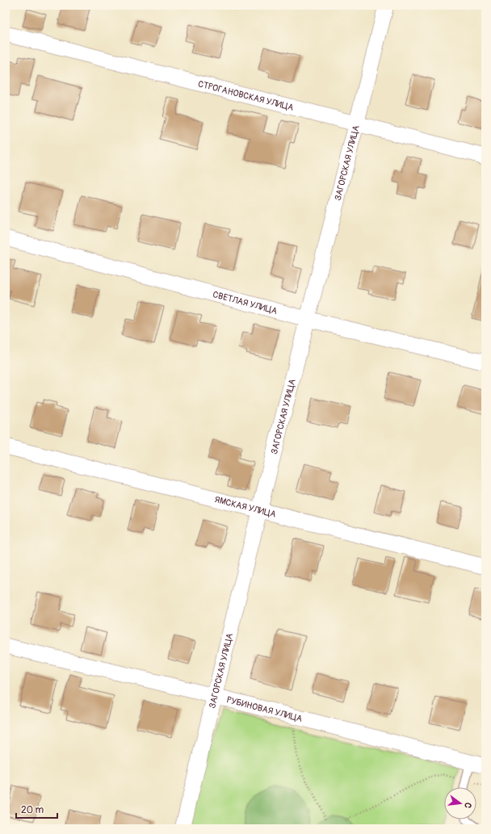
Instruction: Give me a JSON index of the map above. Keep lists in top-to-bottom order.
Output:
{
  "streets": {
    "street": [
      "СТРОГАНОВСКАЯ УЛИЦА",
      "ЗАГОРСКАЯ УЛИЦА",
      "СВЕТЛАЯ УЛИЦА",
      "ЯМСКАЯ УЛИЦА",
      "РУБИНОВАЯ УЛИЦА"
    ]
  },
  "crossings": [
    ["СТРОГАНОВСКАЯ УЛИЦА", "ЗАГОРСКАЯ УЛИЦА"],
    ["ЗАГОРСКАЯ УЛИЦА", "СВЕТЛАЯ УЛИЦА"],
    ["ЗАГОРСКАЯ УЛИЦА", "ЯМСКАЯ УЛИЦА"],
    ["ЗАГОРСКАЯ УЛИЦА", "РУБИНОВАЯ УЛИЦА"]
  ],
  "scale_bar": "20 m",
  "north": "right"
}
